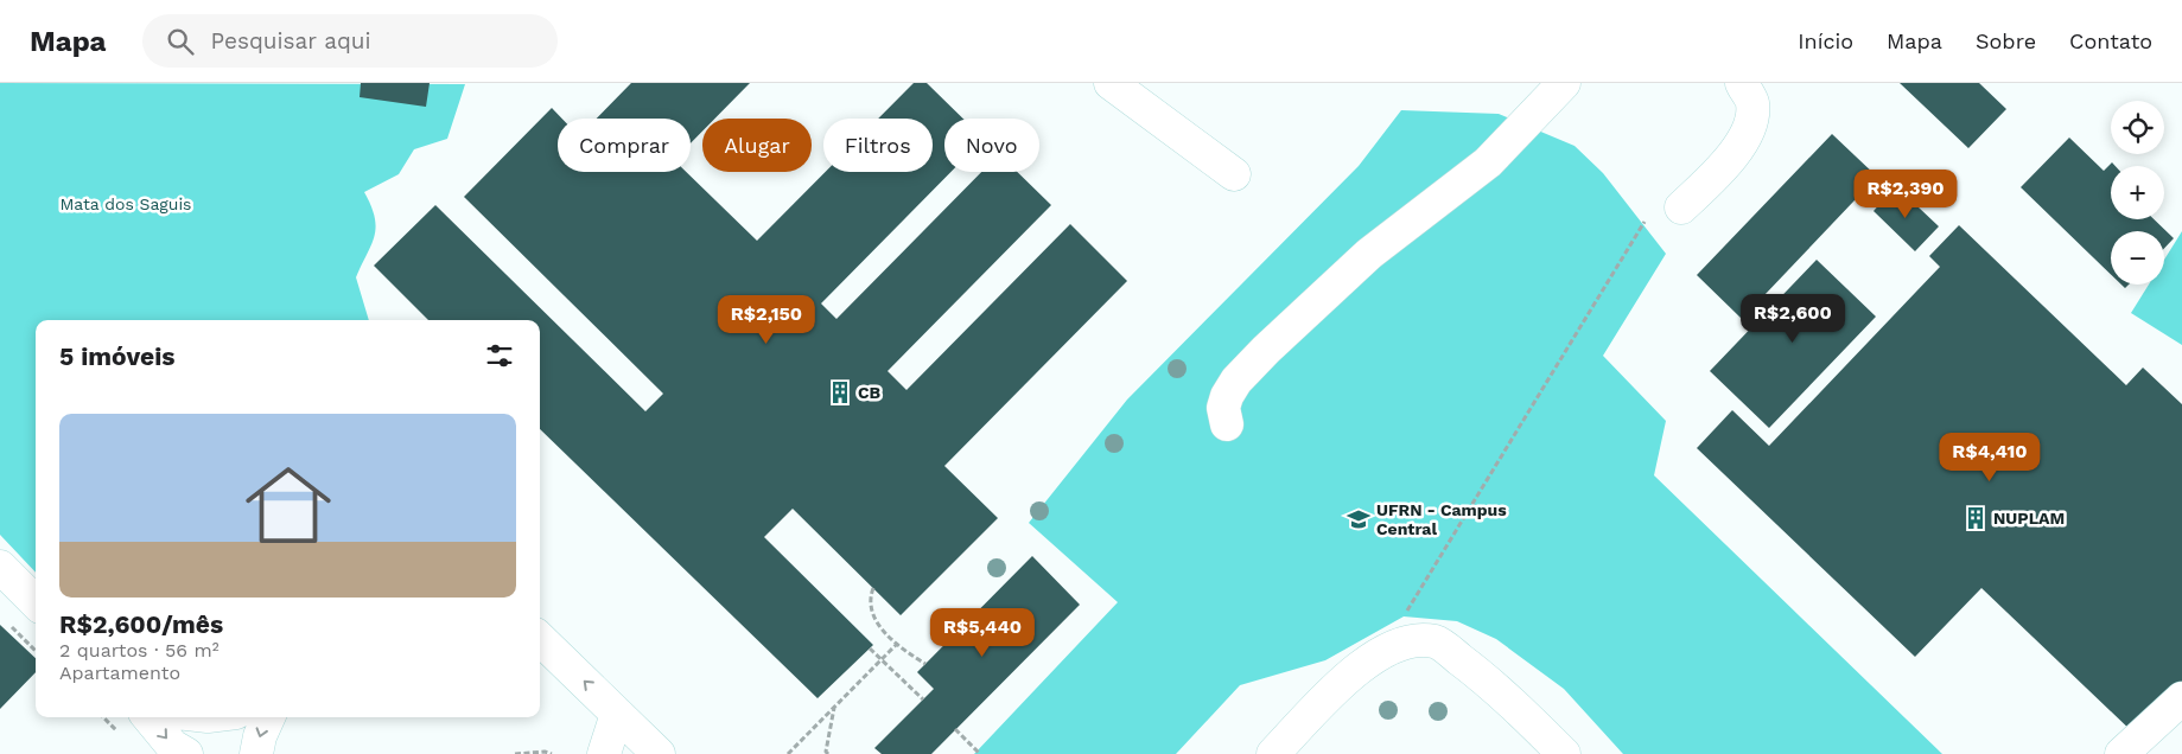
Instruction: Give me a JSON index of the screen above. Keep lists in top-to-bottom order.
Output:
{
  "parks": ["Mata dos Saguis"],
  "places": {
    "building": ["CB", "NUPLAM"],
    "school or university": ["UFRN - Campus Central"]
  },
  "page": {
    "header": "Mapa",
    "search": "Pesquisar aqui",
    "nav": [
      "Início",
      "Mapa",
      "Sobre",
      "Contato"
    ],
    "map_buttons": ["+", "−"],
    "chip": [
      "Comprar",
      "Alugar",
      "Filtros",
      "Novo"
    ],
    "price": [
      "R$2,390",
      "R$2,600",
      "R$2,150",
      "R$4,410",
      "R$5,440"
    ],
    "heading": "5 imóveis",
    "list": [
      {
        "name": "R$2,600/mês",
        "note": "2 quartos · 56 m² · Apartamento"
      }
    ]
  }
}
